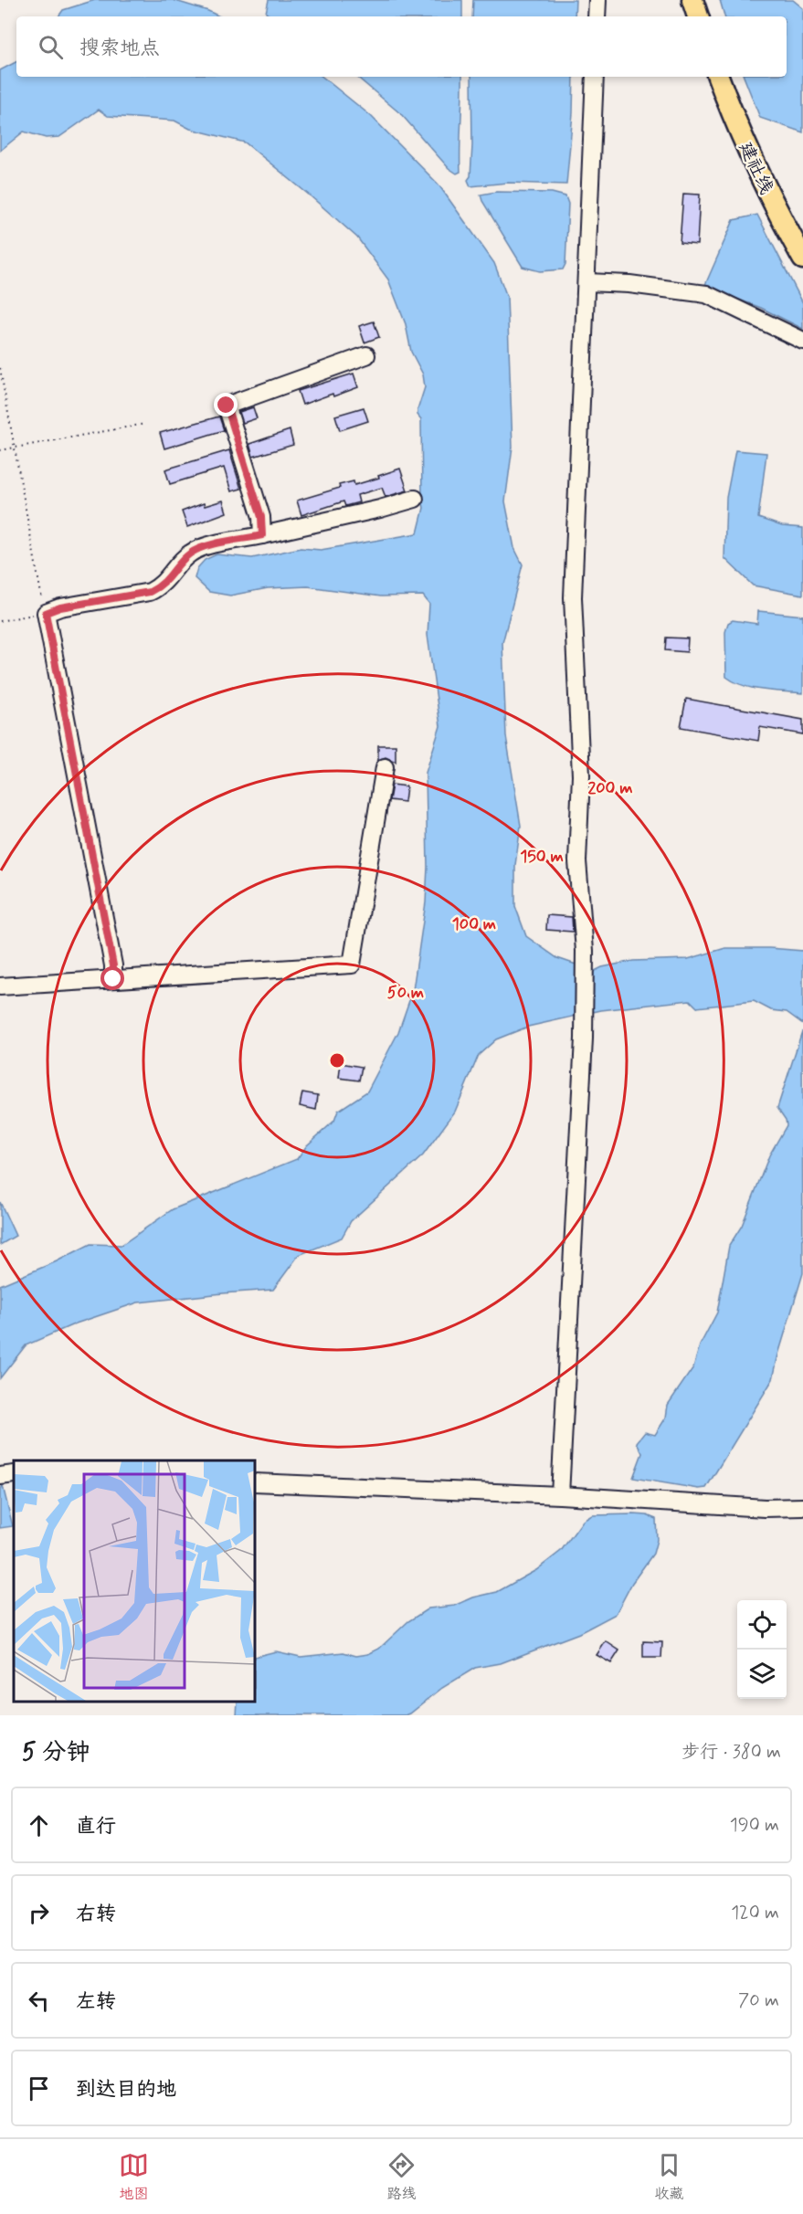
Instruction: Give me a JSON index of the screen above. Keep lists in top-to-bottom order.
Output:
{
  "streets": {
    "main road": ["建社线"]
  },
  "page": {
    "search": "搜索地点",
    "heading": ["5 分钟", "步行 · 380 m"],
    "list": [
      ["直行", "190 m"],
      ["右转", "120 m"],
      ["左转", "70 m"],
      "到达目的地"
    ],
    "nav": ["地图", "路线", "收藏"]
  },
  "rings": [
    "200 m",
    "150 m",
    "100 m",
    "50 m"
  ]
}
